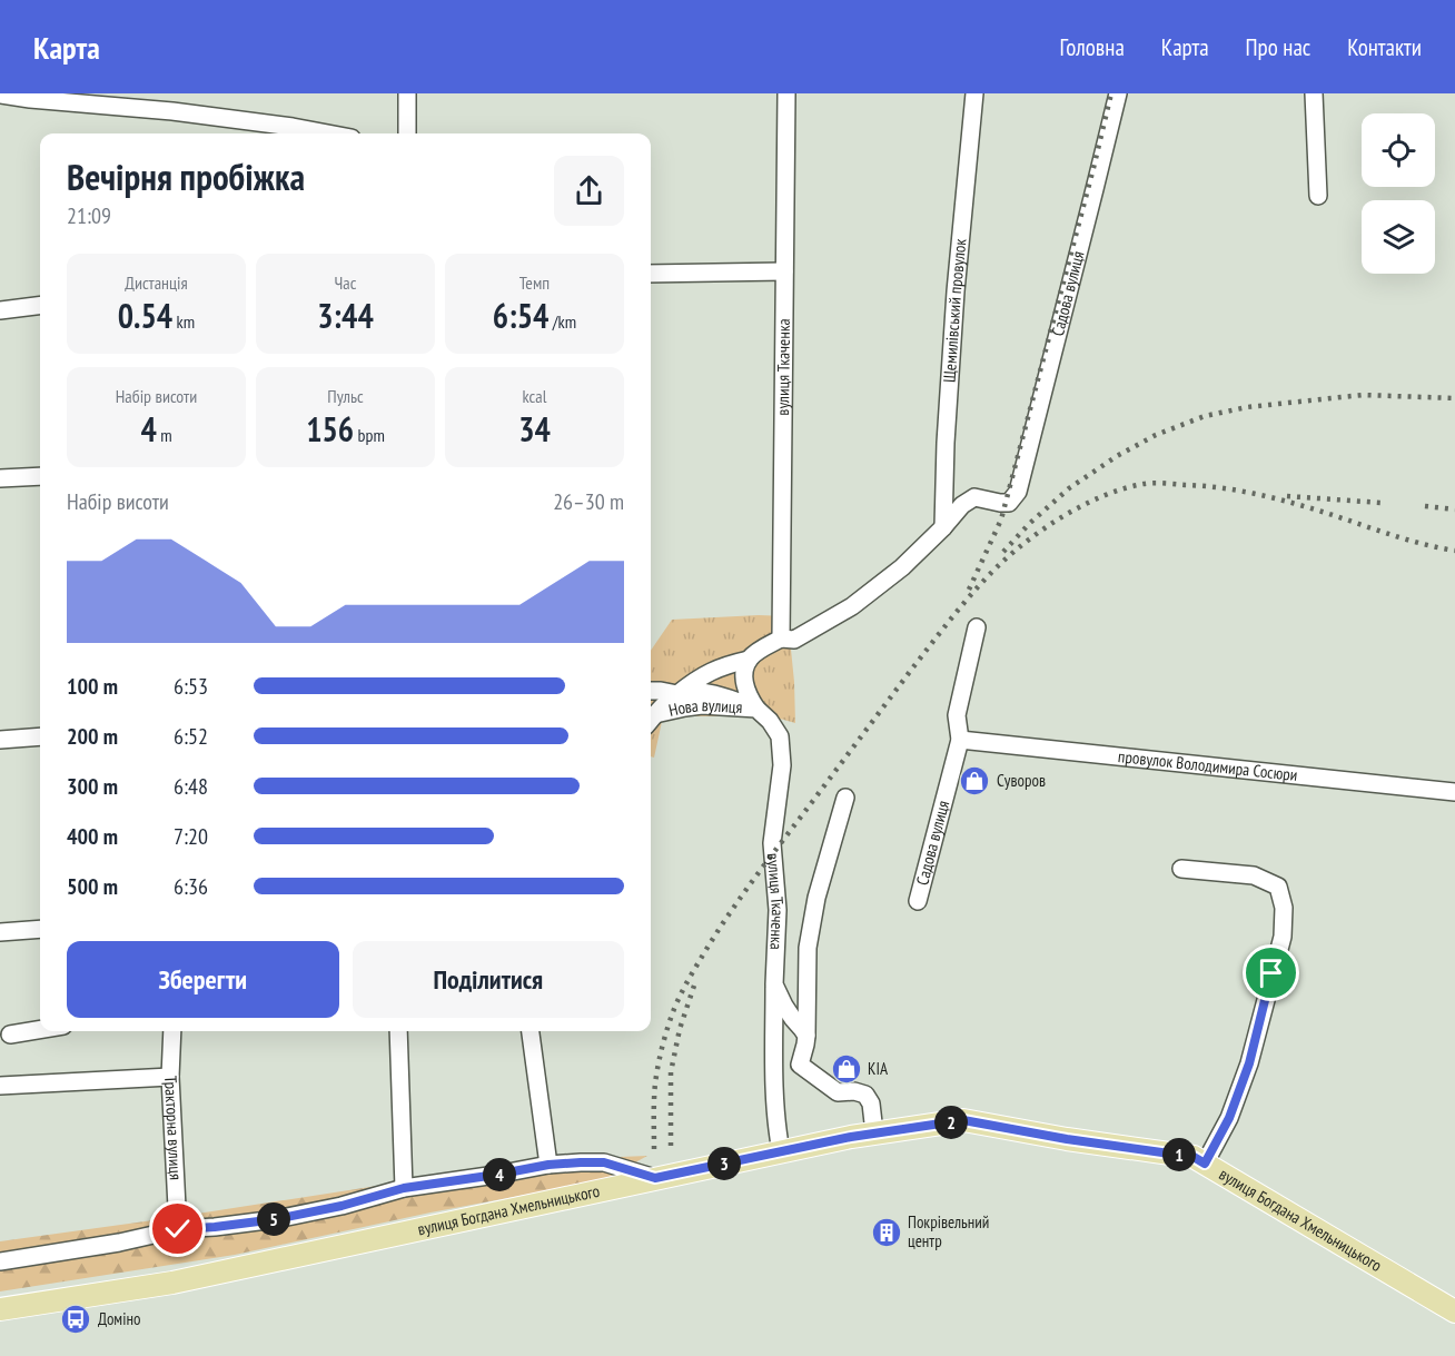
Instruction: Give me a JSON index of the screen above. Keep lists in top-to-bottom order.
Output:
{
  "streets": {
    "main road": ["вулиця Богдана Хмельницького"],
    "street": [
      "Садова вулиця",
      "Щемилівський провулок",
      "вулиця Ткаченка",
      "Нова вулиця",
      "провулок Володимира Сосюри",
      "Тракторна вулиця"
    ]
  },
  "crossings": [
    ["Садова вулиця", "Нова вулиця"],
    ["Садова вулиця", "провулок Володимира Сосюри"],
    ["Щемилівський провулок", "Нова вулиця"],
    ["вулиця Ткаченка", "Нова вулиця"],
    ["вулиця Ткаченка", "вулиця Богдана Хмельницького"]
  ],
  "places": {
    "shop": ["Суворов", "KIA"],
    "building": ["Покрівельний центр"],
    "bus stop": ["Доміно"]
  },
  "page": {
    "header": "Карта",
    "nav": [
      "Головна",
      "Карта",
      "Про нас",
      "Контакти"
    ],
    "heading": ["Вечірня пробіжка", "21:09"],
    "stats": [
      ["Дистанція", "0.54 km"],
      ["Час", "3:44"],
      ["Темп", "6:54 /km"],
      ["Набір висоти", "4 m"],
      ["Пульс", "156 bpm"],
      ["kcal", "34"]
    ],
    "chart": ["Набір висоти", "26–30 m"],
    "list": [
      {
        "name": "100 m",
        "note": "6:53"
      },
      {
        "name": "200 m",
        "note": "6:52"
      },
      {
        "name": "300 m",
        "note": "6:48"
      },
      {
        "name": "400 m",
        "note": "7:20"
      },
      {
        "name": "500 m",
        "note": "6:36"
      }
    ],
    "buttons": ["Зберегти", "Поділитися"],
    "pins": [
      "2",
      "1",
      "3",
      "4",
      "5"
    ]
  }
}
